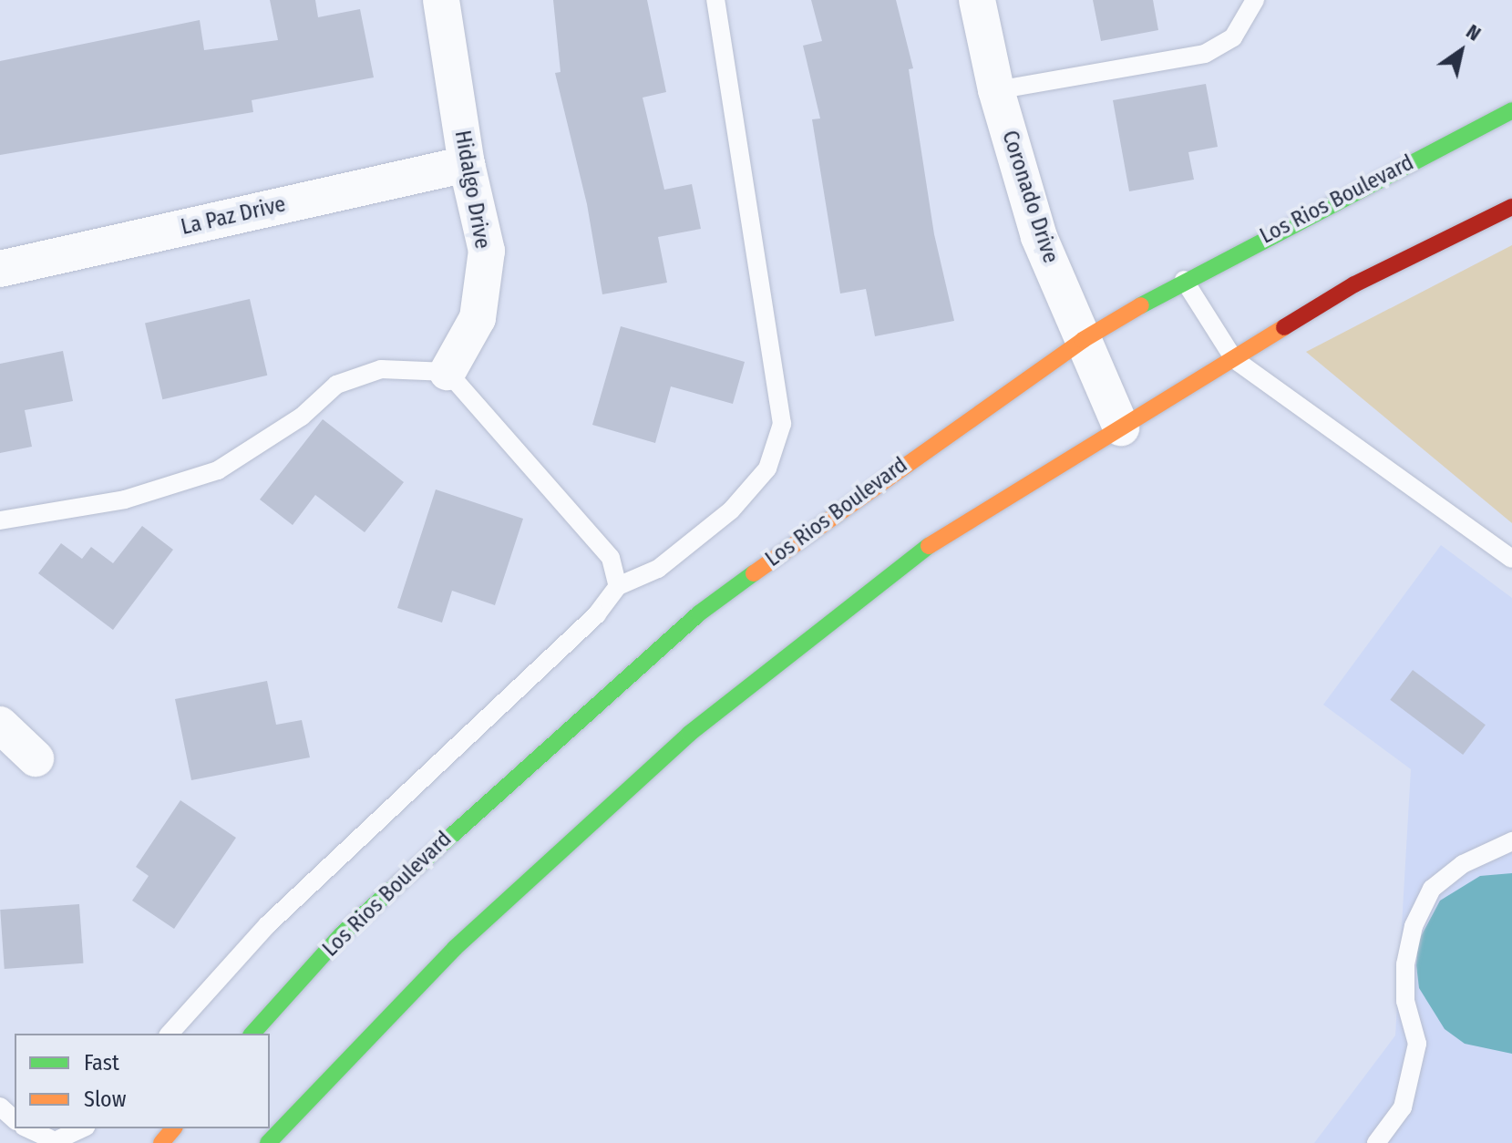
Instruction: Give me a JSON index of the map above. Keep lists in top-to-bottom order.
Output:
{
  "streets": {
    "main road": ["Los Rios Boulevard"],
    "street": ["Hidalgo Drive", "Coronado Drive", "La Paz Drive"]
  },
  "crossings": [
    ["Hidalgo Drive", "La Paz Drive"],
    ["Coronado Drive", "Los Rios Boulevard"]
  ],
  "legend": ["Fast", "Slow"],
  "north": "top right"
}
